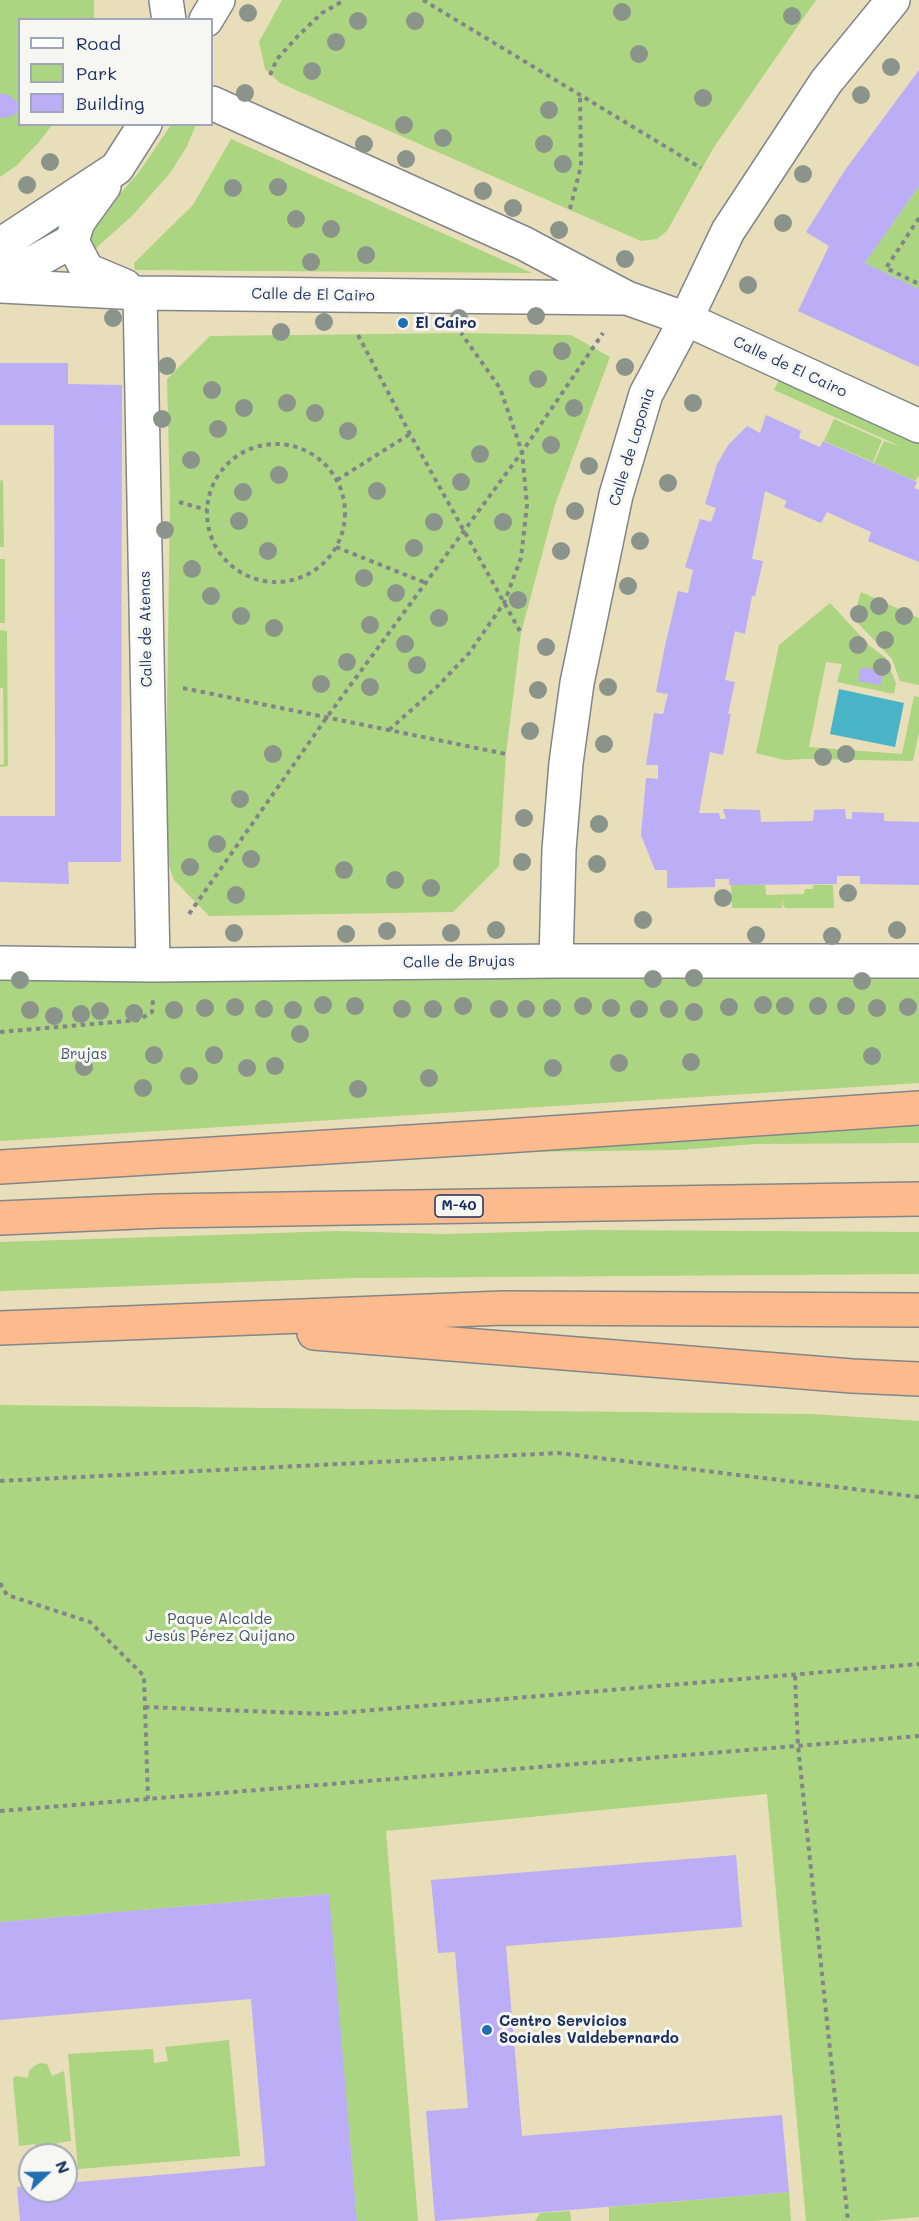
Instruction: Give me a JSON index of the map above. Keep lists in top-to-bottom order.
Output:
{
  "streets": {
    "highway": ["M-40"],
    "street": [
      "Calle de El Cairo",
      "Calle de Laponia",
      "Calle de Atenas",
      "Calle de Brujas"
    ]
  },
  "crossings": [
    ["Calle de El Cairo", "Calle de Laponia"],
    ["Calle de El Cairo", "Calle de Atenas"],
    ["Calle de Laponia", "Calle de Brujas"],
    ["Calle de Atenas", "Calle de Brujas"]
  ],
  "parks": ["Brujas", "Paque Alcalde Jesús Pérez Quijano"],
  "places": ["El Cairo", "Centro Servicios Sociales Valdebernardo"],
  "legend": ["Road", "Park", "Building"],
  "north": "right"
}
